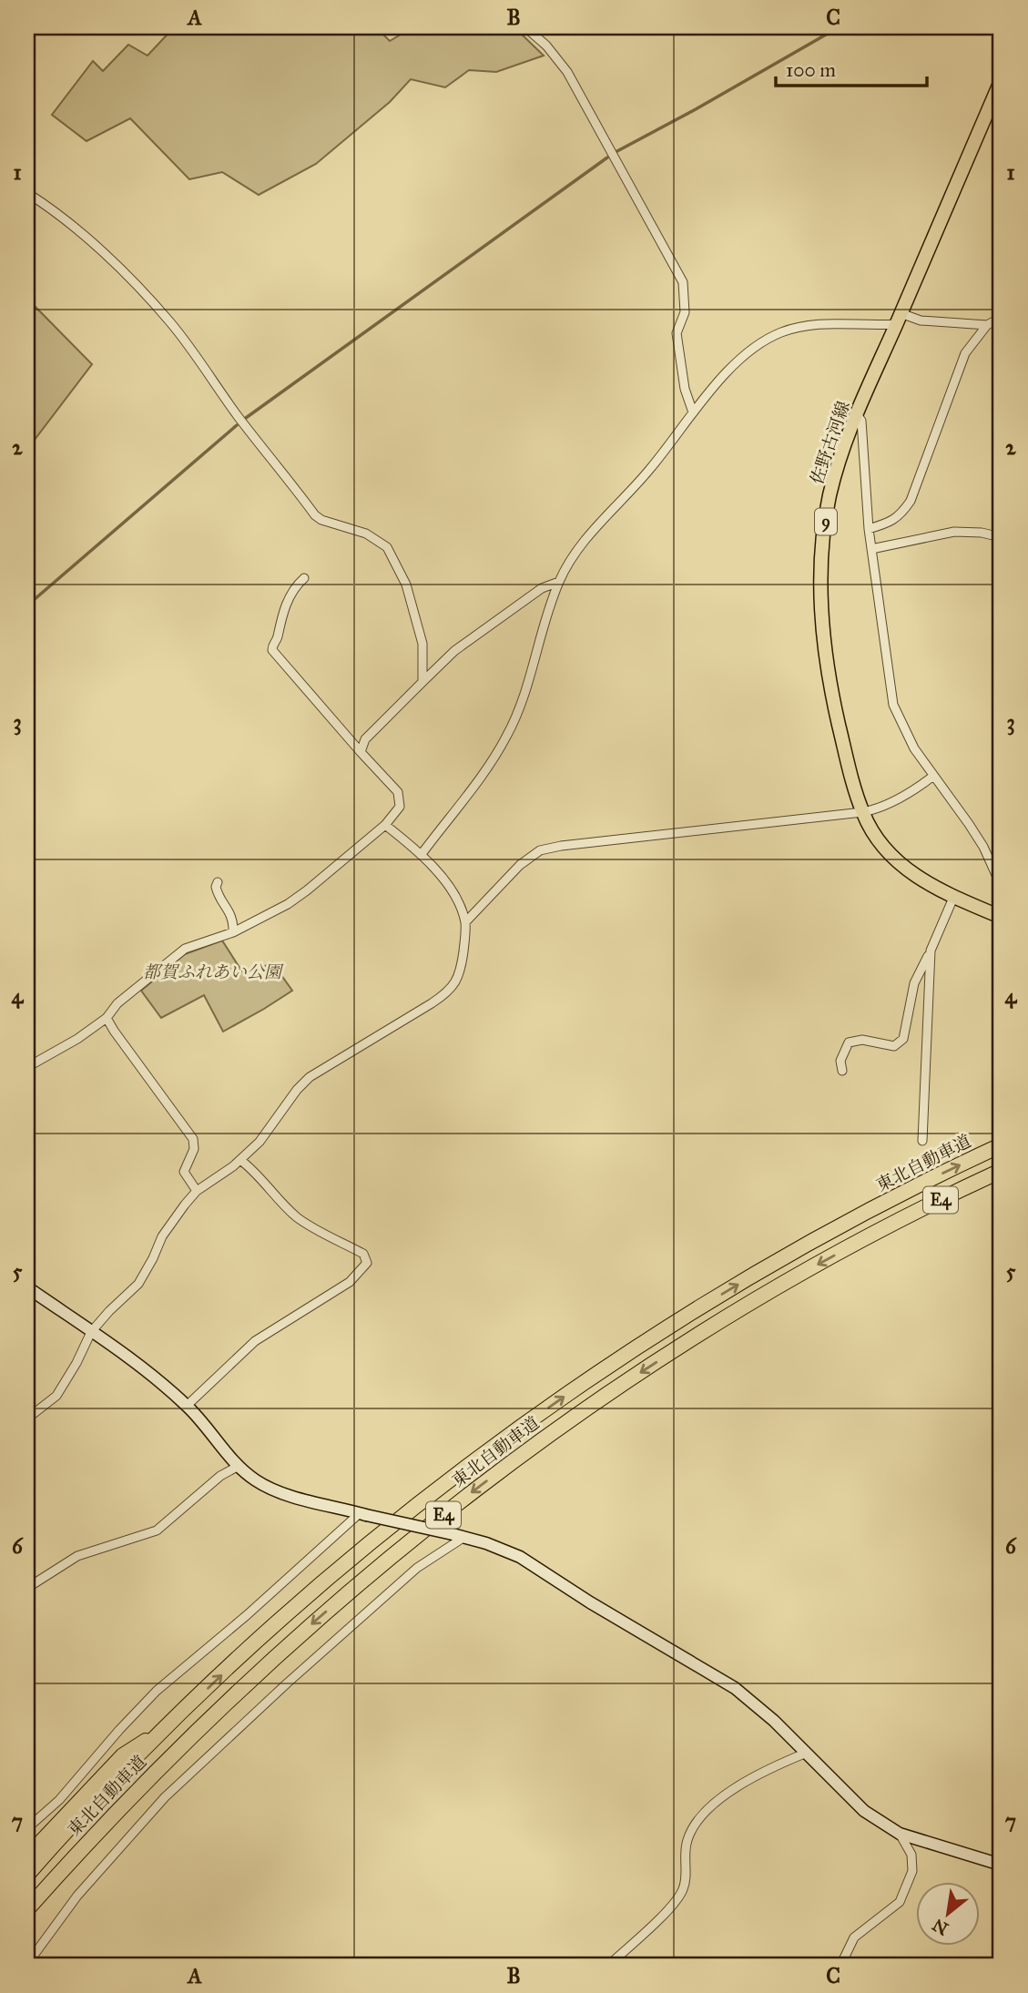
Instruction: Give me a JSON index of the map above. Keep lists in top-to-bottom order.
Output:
{
  "streets": {
    "highway": ["東北自動車道", "E4"],
    "main road": ["佐野古河線", "9"]
  },
  "parks": ["都賀ふれあい公園"],
  "scale_bar": "100 m",
  "north": "bottom left",
  "grid": {
    "columns": ["A", "B", "C"],
    "rows": [
      "1",
      "2",
      "3",
      "4",
      "5",
      "6",
      "7"
    ]
  }
}
